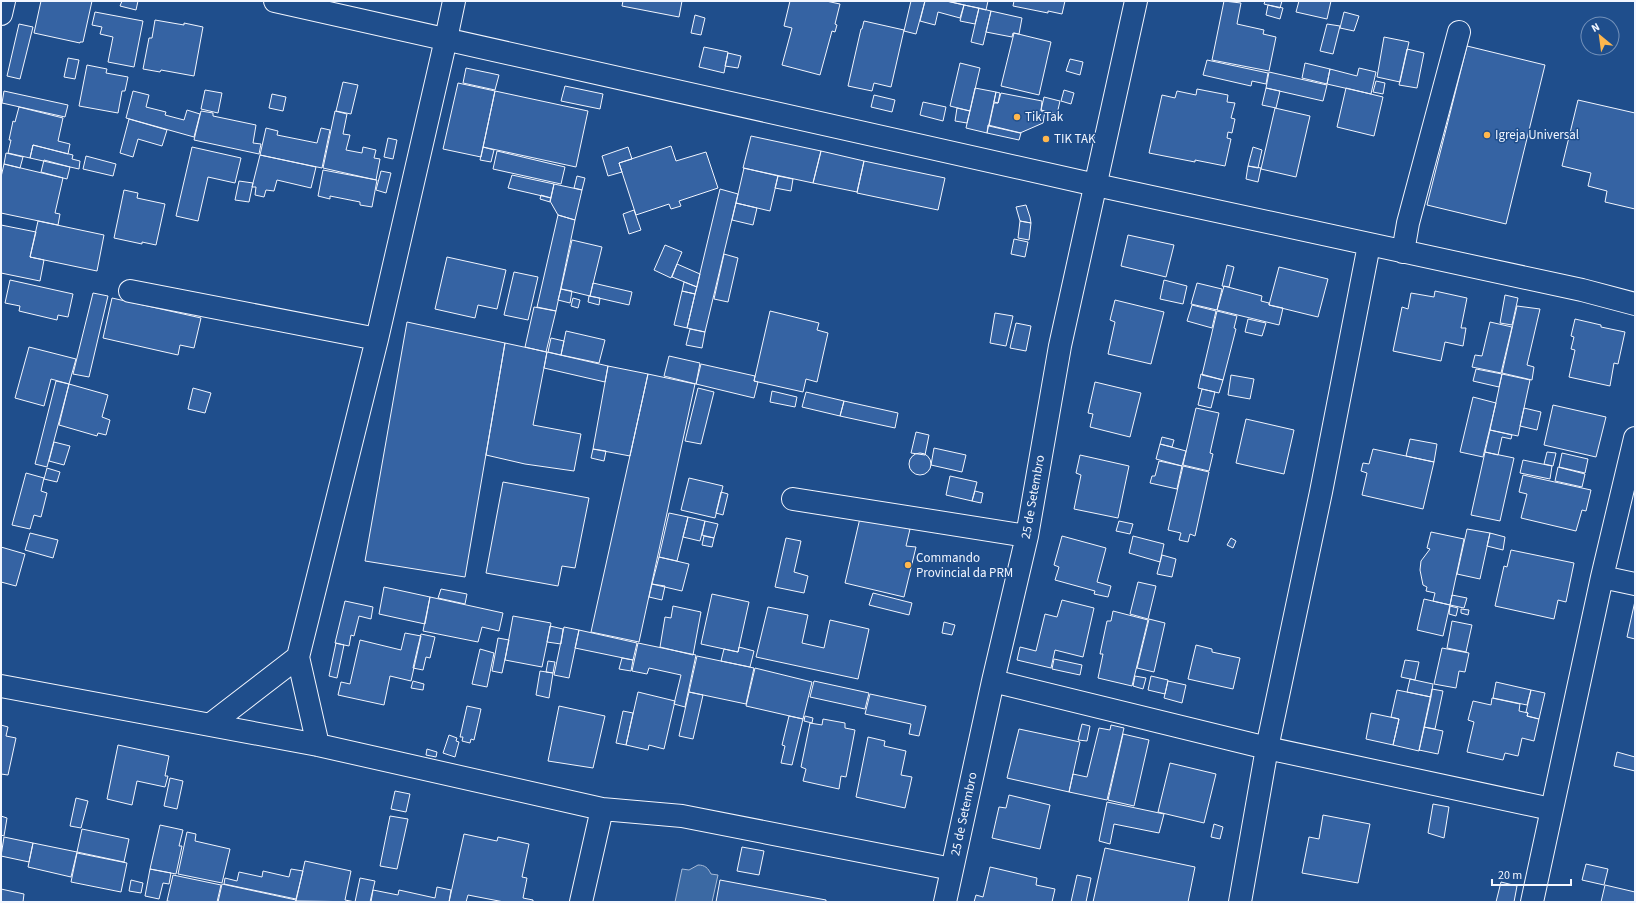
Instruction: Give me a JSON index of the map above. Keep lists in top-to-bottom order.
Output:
{
  "streets": {
    "street": ["25 de Setembro"]
  },
  "places": [
    "Tik Tak",
    "Igreja Universal",
    "TIK TAK",
    "Commando Provincial da PRM"
  ],
  "scale_bar": "20 m",
  "north": "top left"
}
